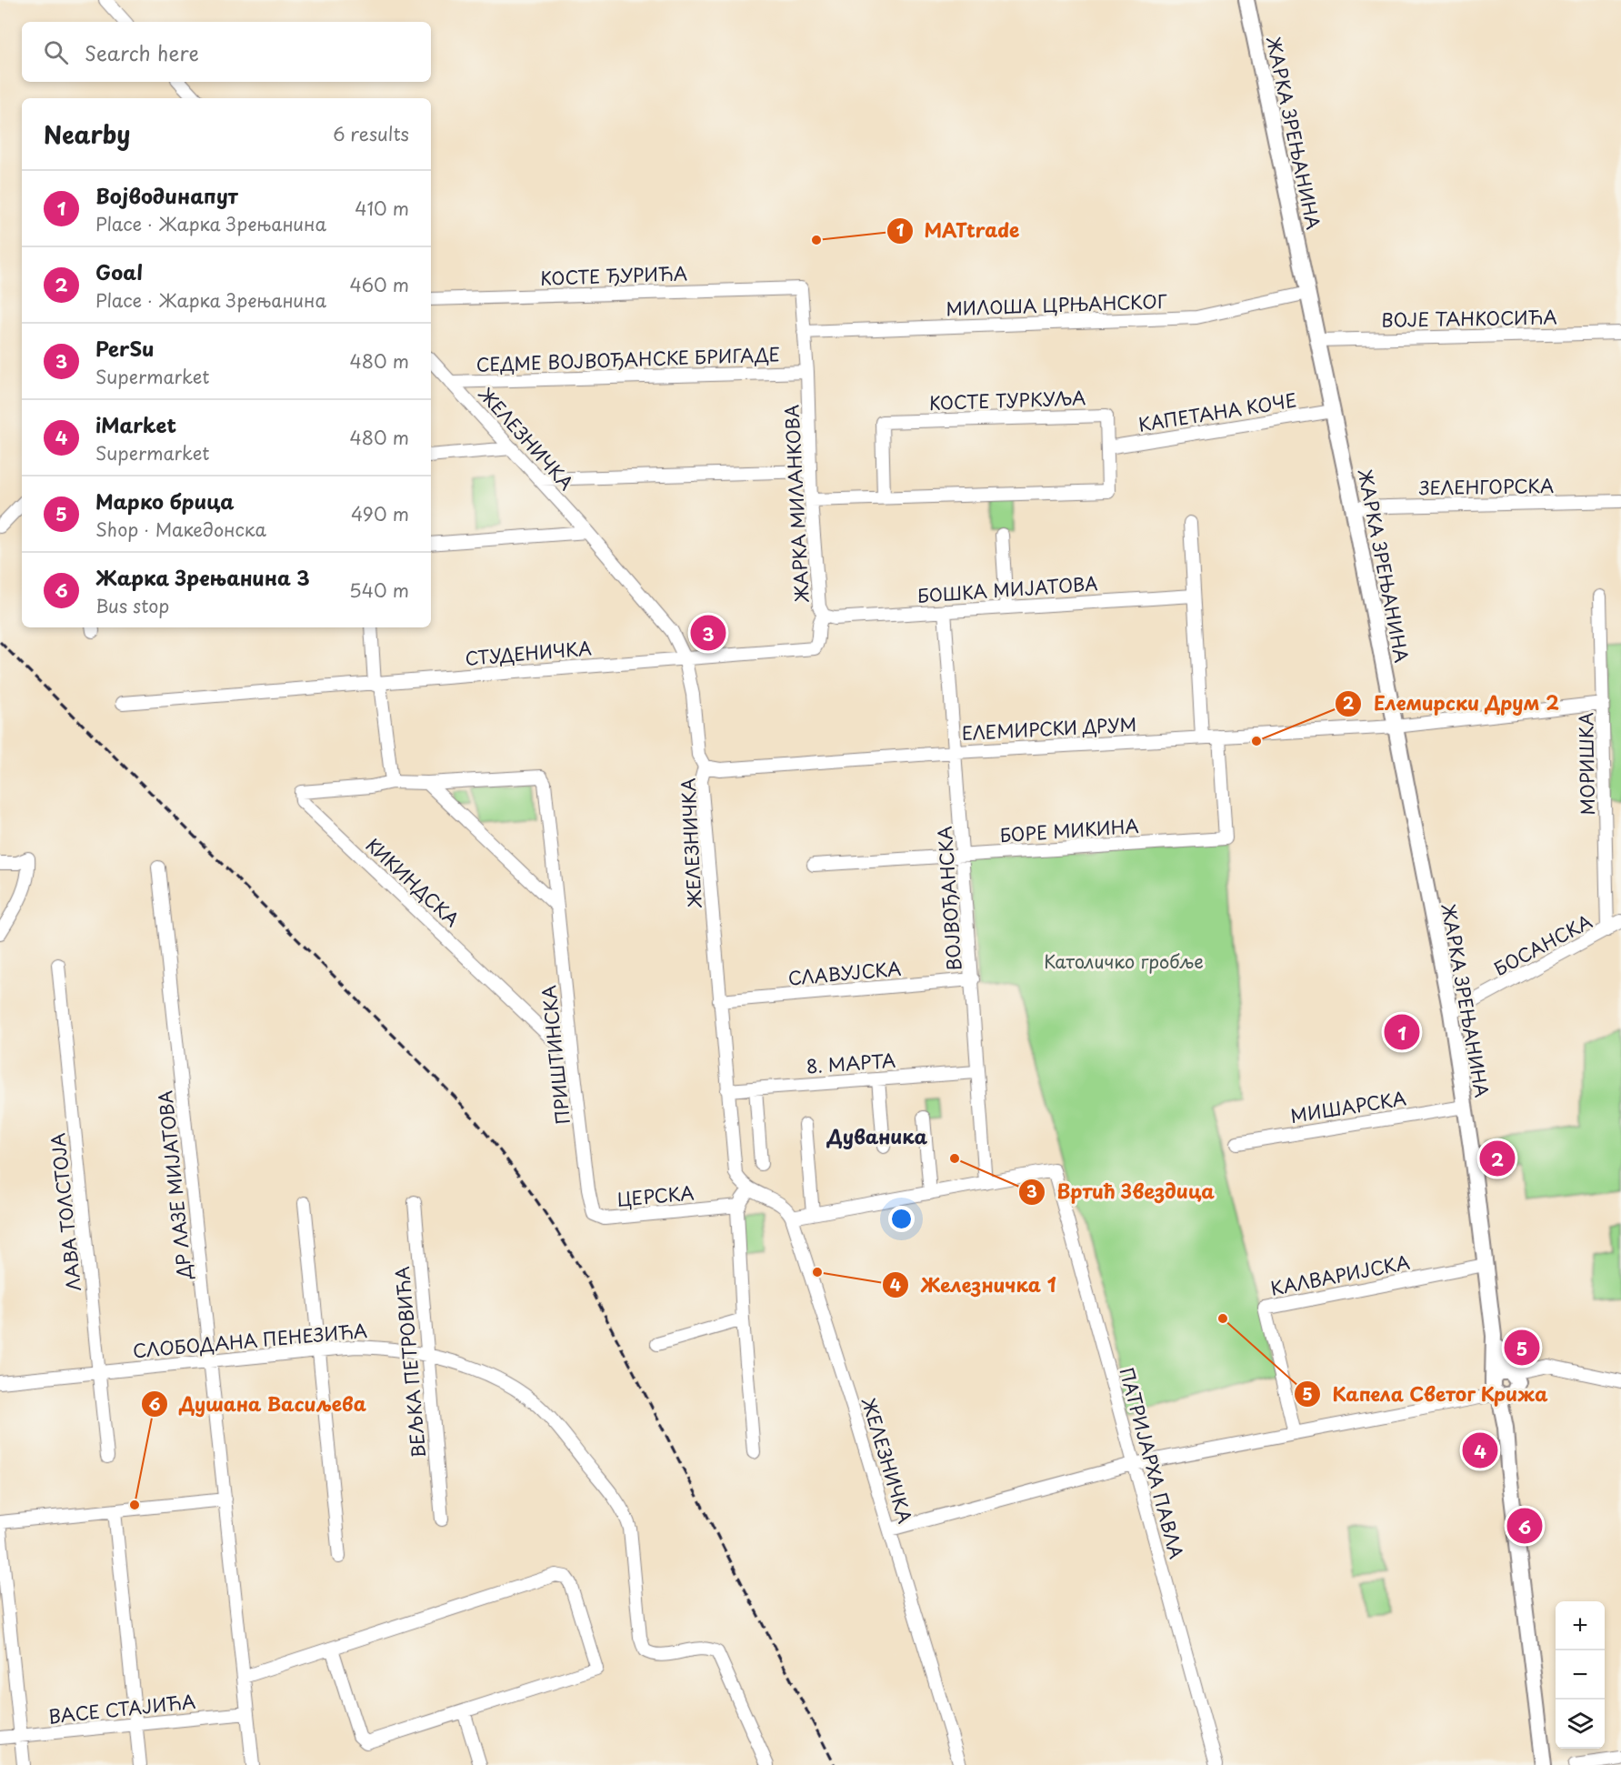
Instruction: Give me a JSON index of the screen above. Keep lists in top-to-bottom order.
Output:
{
  "streets": {
    "main road": ["ЖАРКА ЗРЕЊАНИНА"],
    "street": [
      "КОСТЕ ЂУРИЋА",
      "МИЛОША ЦРЊАНСКОГ",
      "ВОЈЕ ТАНКОСИЋА",
      "СЕДМЕ ВОЈВОЂАНСКЕ БРИГАДЕ",
      "КОСТЕ ТУРКУЉА",
      "КАПЕТАНА КОЧЕ",
      "ЖЕЛЕЗНИЧКА",
      "ЗЕЛЕНГОРСКА",
      "ЖАРКА МИЛАНКОВА",
      "БОШКА МИЈАТОВА",
      "СТУДЕНИЧКА",
      "ЕЛЕМИРСКИ ДРУМ",
      "МОРИШКА",
      "БОРЕ МИКИНА",
      "КИКИНДСКА",
      "ВОЈВОЂАНСКА",
      "БОСАНСКА",
      "СЛАВУЈСКА",
      "ПРИШТИНСКА",
      "8. МАРТА",
      "МИШАРСКА",
      "ДР ЛАЗЕ МИЈАТОВА",
      "ЦЕРСКА",
      "ЛАВА ТОЛСТОЈА",
      "КАЛВАРИЈСКА",
      "СЛОБОДАНА ПЕНЕЗИЋА",
      "ВЕЉКА ПЕТРОВИЋА",
      "ПАТРИЈАРХА ПАВЛА",
      "ВАСЕ СТАЈИЋА"
    ]
  },
  "crossings": [
    ["ЖАРКА ЗРЕЊАНИНА", "МИЛОША ЦРЊАНСКОГ"],
    ["ЖАРКА ЗРЕЊАНИНА", "ВОЈЕ ТАНКОСИЋА"],
    ["ЖАРКА ЗРЕЊАНИНА", "КАПЕТАНА КОЧЕ"],
    ["ЖАРКА ЗРЕЊАНИНА", "ЗЕЛЕНГОРСКА"],
    ["ЖАРКА ЗРЕЊАНИНА", "ЕЛЕМИРСКИ ДРУМ"],
    ["ЖАРКА ЗРЕЊАНИНА", "БОСАНСКА"],
    ["ЖАРКА ЗРЕЊАНИНА", "МИШАРСКА"],
    ["ЖАРКА ЗРЕЊАНИНА", "КАЛВАРИЈСКА"],
    ["КОСТЕ ЂУРИЋА", "ЖАРКА МИЛАНКОВА"],
    ["МИЛОША ЦРЊАНСКОГ", "ЖАРКА МИЛАНКОВА"],
    ["СЕДМЕ ВОЈВОЂАНСКЕ БРИГАДЕ", "ЖЕЛЕЗНИЧКА"],
    ["СЕДМЕ ВОЈВОЂАНСКЕ БРИГАДЕ", "ЖАРКА МИЛАНКОВА"],
    ["КОСТЕ ТУРКУЉА", "КАПЕТАНА КОЧЕ"],
    ["КОСТЕ ТУРКУЉА", "ЖАРКА МИЛАНКОВА"],
    ["ЖЕЛЕЗНИЧКА", "ЖАРКА МИЛАНКОВА"],
    ["ЖЕЛЕЗНИЧКА", "СТУДЕНИЧКА"],
    ["ЖЕЛЕЗНИЧКА", "ЕЛЕМИРСКИ ДРУМ"],
    ["ЖЕЛЕЗНИЧКА", "СЛАВУЈСКА"],
    ["ЖЕЛЕЗНИЧКА", "8. МАРТА"],
    ["ЖАРКА МИЛАНКОВА", "БОШКА МИЈАТОВА"],
    ["ЖАРКА МИЛАНКОВА", "СТУДЕНИЧКА"],
    ["БОШКА МИЈАТОВА", "ВОЈВОЂАНСКА"],
    ["ЕЛЕМИРСКИ ДРУМ", "МОРИШКА"],
    ["ЕЛЕМИРСКИ ДРУМ", "БОРЕ МИКИНА"],
    ["ЕЛЕМИРСКИ ДРУМ", "ВОЈВОЂАНСКА"],
    ["МОРИШКА", "БОСАНСКА"],
    ["БОРЕ МИКИНА", "ВОЈВОЂАНСКА"],
    ["КИКИНДСКА", "ПРИШТИНСКА"],
    ["ВОЈВОЂАНСКА", "СЛАВУЈСКА"],
    ["ВОЈВОЂАНСКА", "8. МАРТА"],
    ["ВОЈВОЂАНСКА", "ПАТРИЈАРХА ПАВЛА"],
    ["ПРИШТИНСКА", "ЦЕРСКА"],
    ["ДР ЛАЗЕ МИЈАТОВА", "СЛОБОДАНА ПЕНЕЗИЋА"],
    ["ДР ЛАЗЕ МИЈАТОВА", "ВАСЕ СТАЈИЋА"],
    ["ЛАВА ТОЛСТОЈА", "СЛОБОДАНА ПЕНЕЗИЋА"],
    ["СЛОБОДАНА ПЕНЕЗИЋА", "ВЕЉКА ПЕТРОВИЋА"]
  ],
  "districts": ["Дуваника"],
  "parks": ["Католичко гробље"],
  "places": [
    "MATtrade",
    "Елемирски Друм 2",
    "Вртић Звездица",
    "Железничка 1",
    "Капела Светог Крижа",
    "Душана Васиљева"
  ],
  "page": {
    "search": "Search here",
    "heading": ["Nearby", "6 results"],
    "list": [
      {
        "mark": "1",
        "name": "Војводинапут",
        "note": "Place · Жарка Зрењанина",
        "value": "410 m"
      },
      {
        "mark": "2",
        "name": "Goal",
        "note": "Place · Жарка Зрењанина",
        "value": "460 m"
      },
      {
        "mark": "3",
        "name": "PerSu",
        "note": "Supermarket",
        "value": "480 m"
      },
      {
        "mark": "4",
        "name": "iMarket",
        "note": "Supermarket",
        "value": "480 m"
      },
      {
        "mark": "5",
        "name": "Марко брица",
        "note": "Shop · Македонска",
        "value": "490 m"
      },
      {
        "mark": "6",
        "name": "Жарка Зрењанина 3",
        "note": "Bus stop",
        "value": "540 m"
      }
    ],
    "pins": [
      "3",
      "1",
      "2",
      "5",
      "4",
      "6"
    ],
    "map_buttons": ["+", "−"]
  }
}
